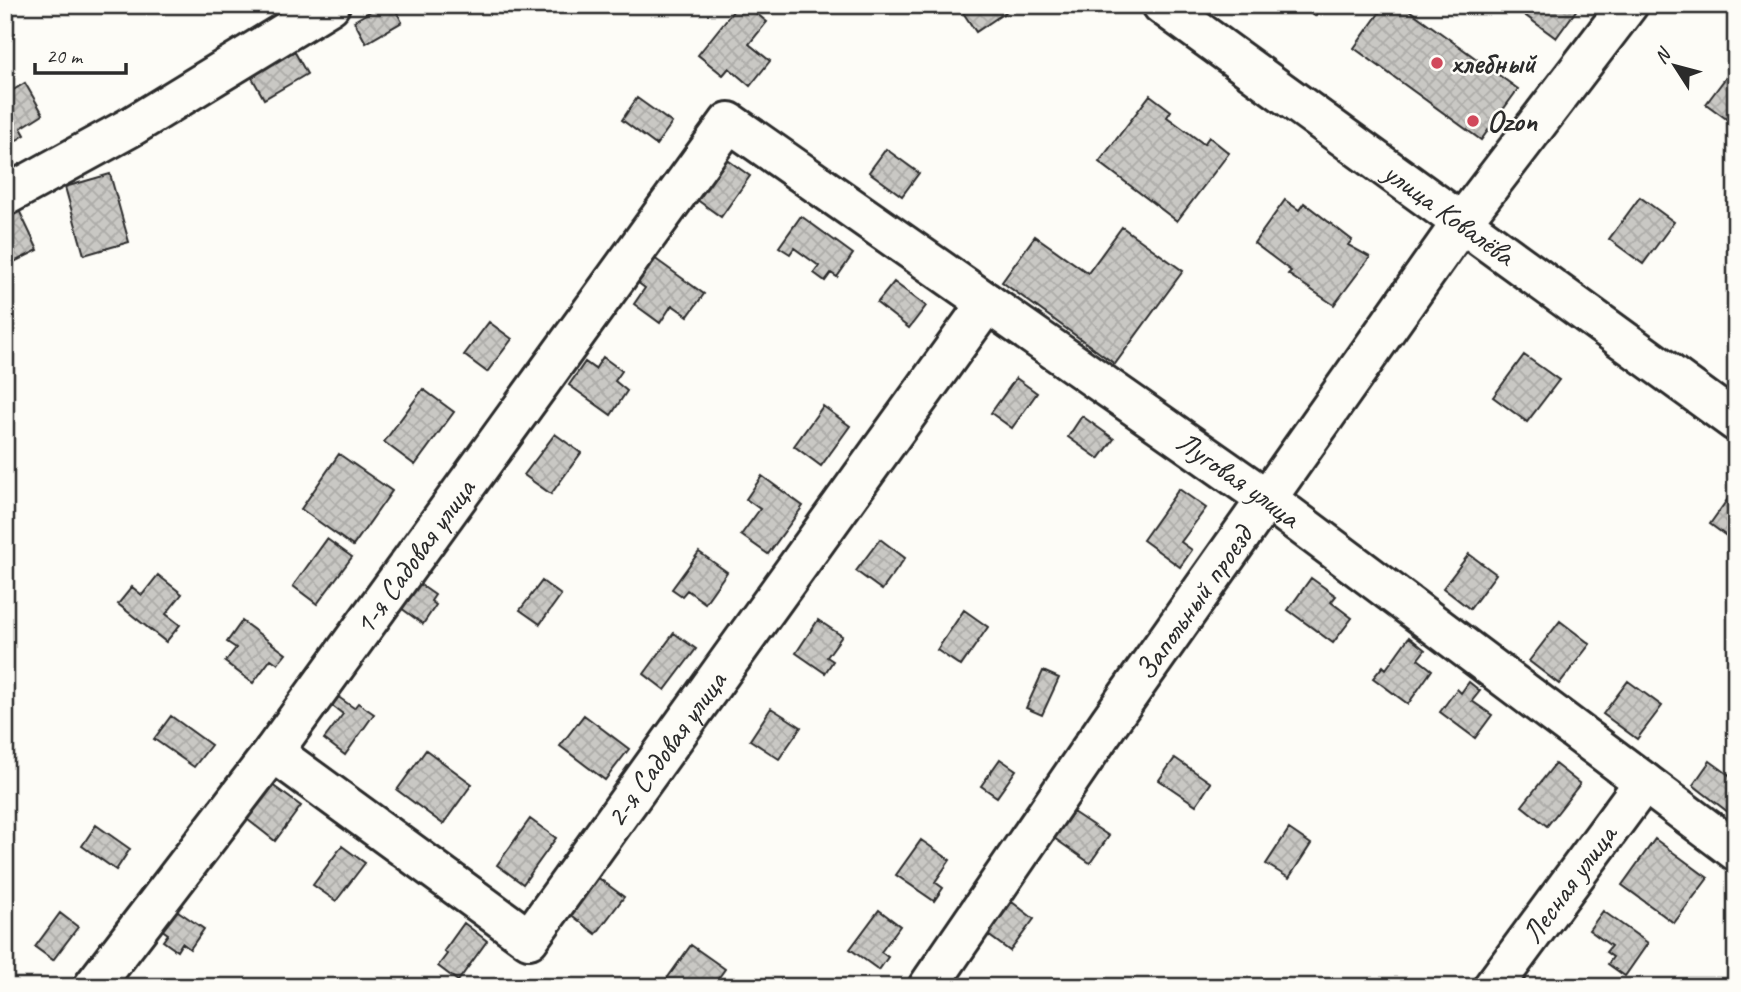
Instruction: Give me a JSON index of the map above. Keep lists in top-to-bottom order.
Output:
{
  "streets": {
    "street": [
      "улица Ковалёва",
      "Луговая улица",
      "1-я Садовая улица",
      "Запольный проезд",
      "2-я Садовая улица",
      "Лесная улица"
    ]
  },
  "crossings": [
    ["улица Ковалёва", "Запольный проезд"],
    ["Луговая улица", "1-я Садовая улица"],
    ["Луговая улица", "Запольный проезд"],
    ["Луговая улица", "2-я Садовая улица"],
    ["Луговая улица", "Лесная улица"],
    ["1-я Садовая улица", "2-я Садовая улица"]
  ],
  "places": ["хлебный", "Ozon"],
  "scale_bar": "20 m",
  "north": "top left"
}
